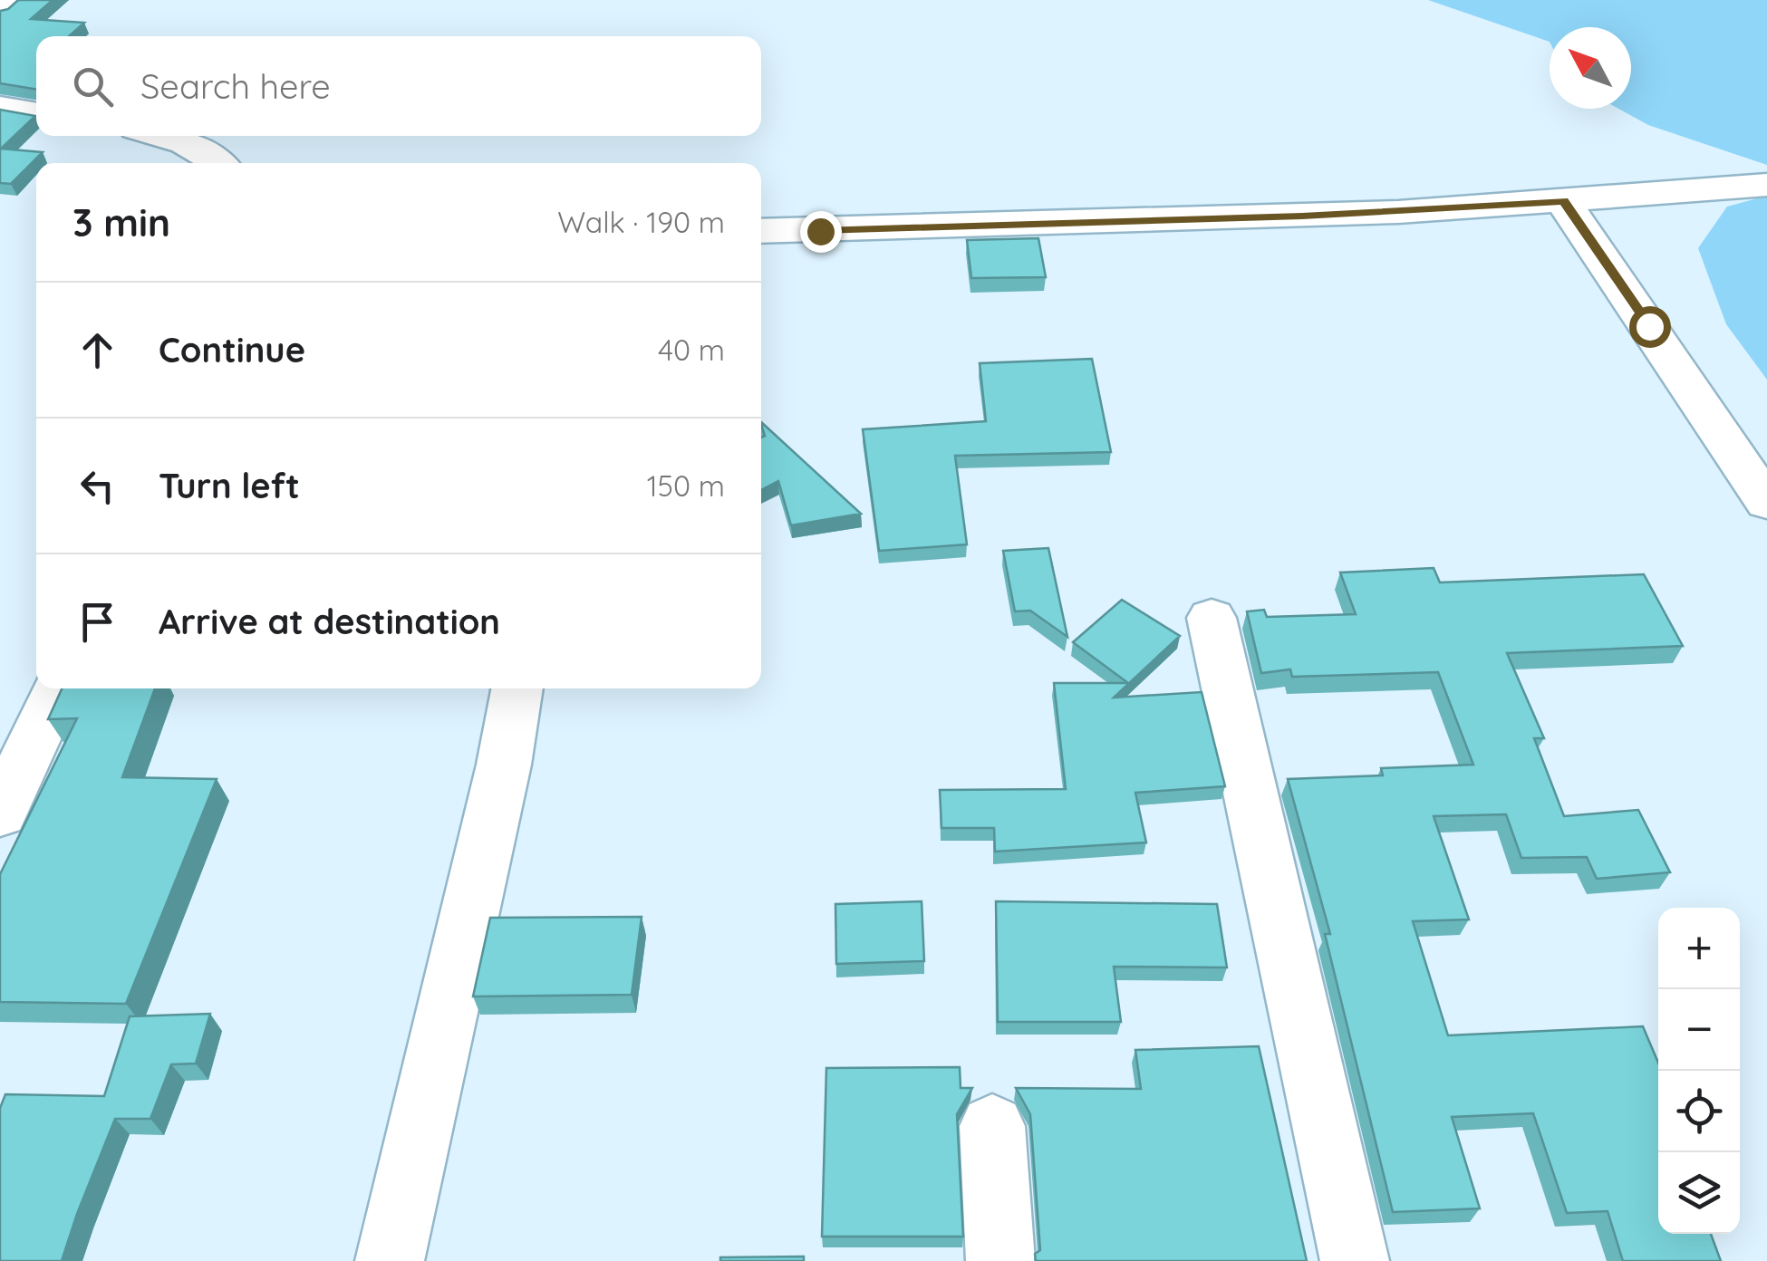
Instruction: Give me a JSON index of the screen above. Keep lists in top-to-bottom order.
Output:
{
  "north": "top left",
  "page": {
    "search": "Search here",
    "heading": ["3 min", "Walk · 190 m"],
    "list": [
      ["Continue", "40 m"],
      ["Turn left", "150 m"],
      "Arrive at destination"
    ],
    "map_buttons": ["+", "−"]
  }
}
